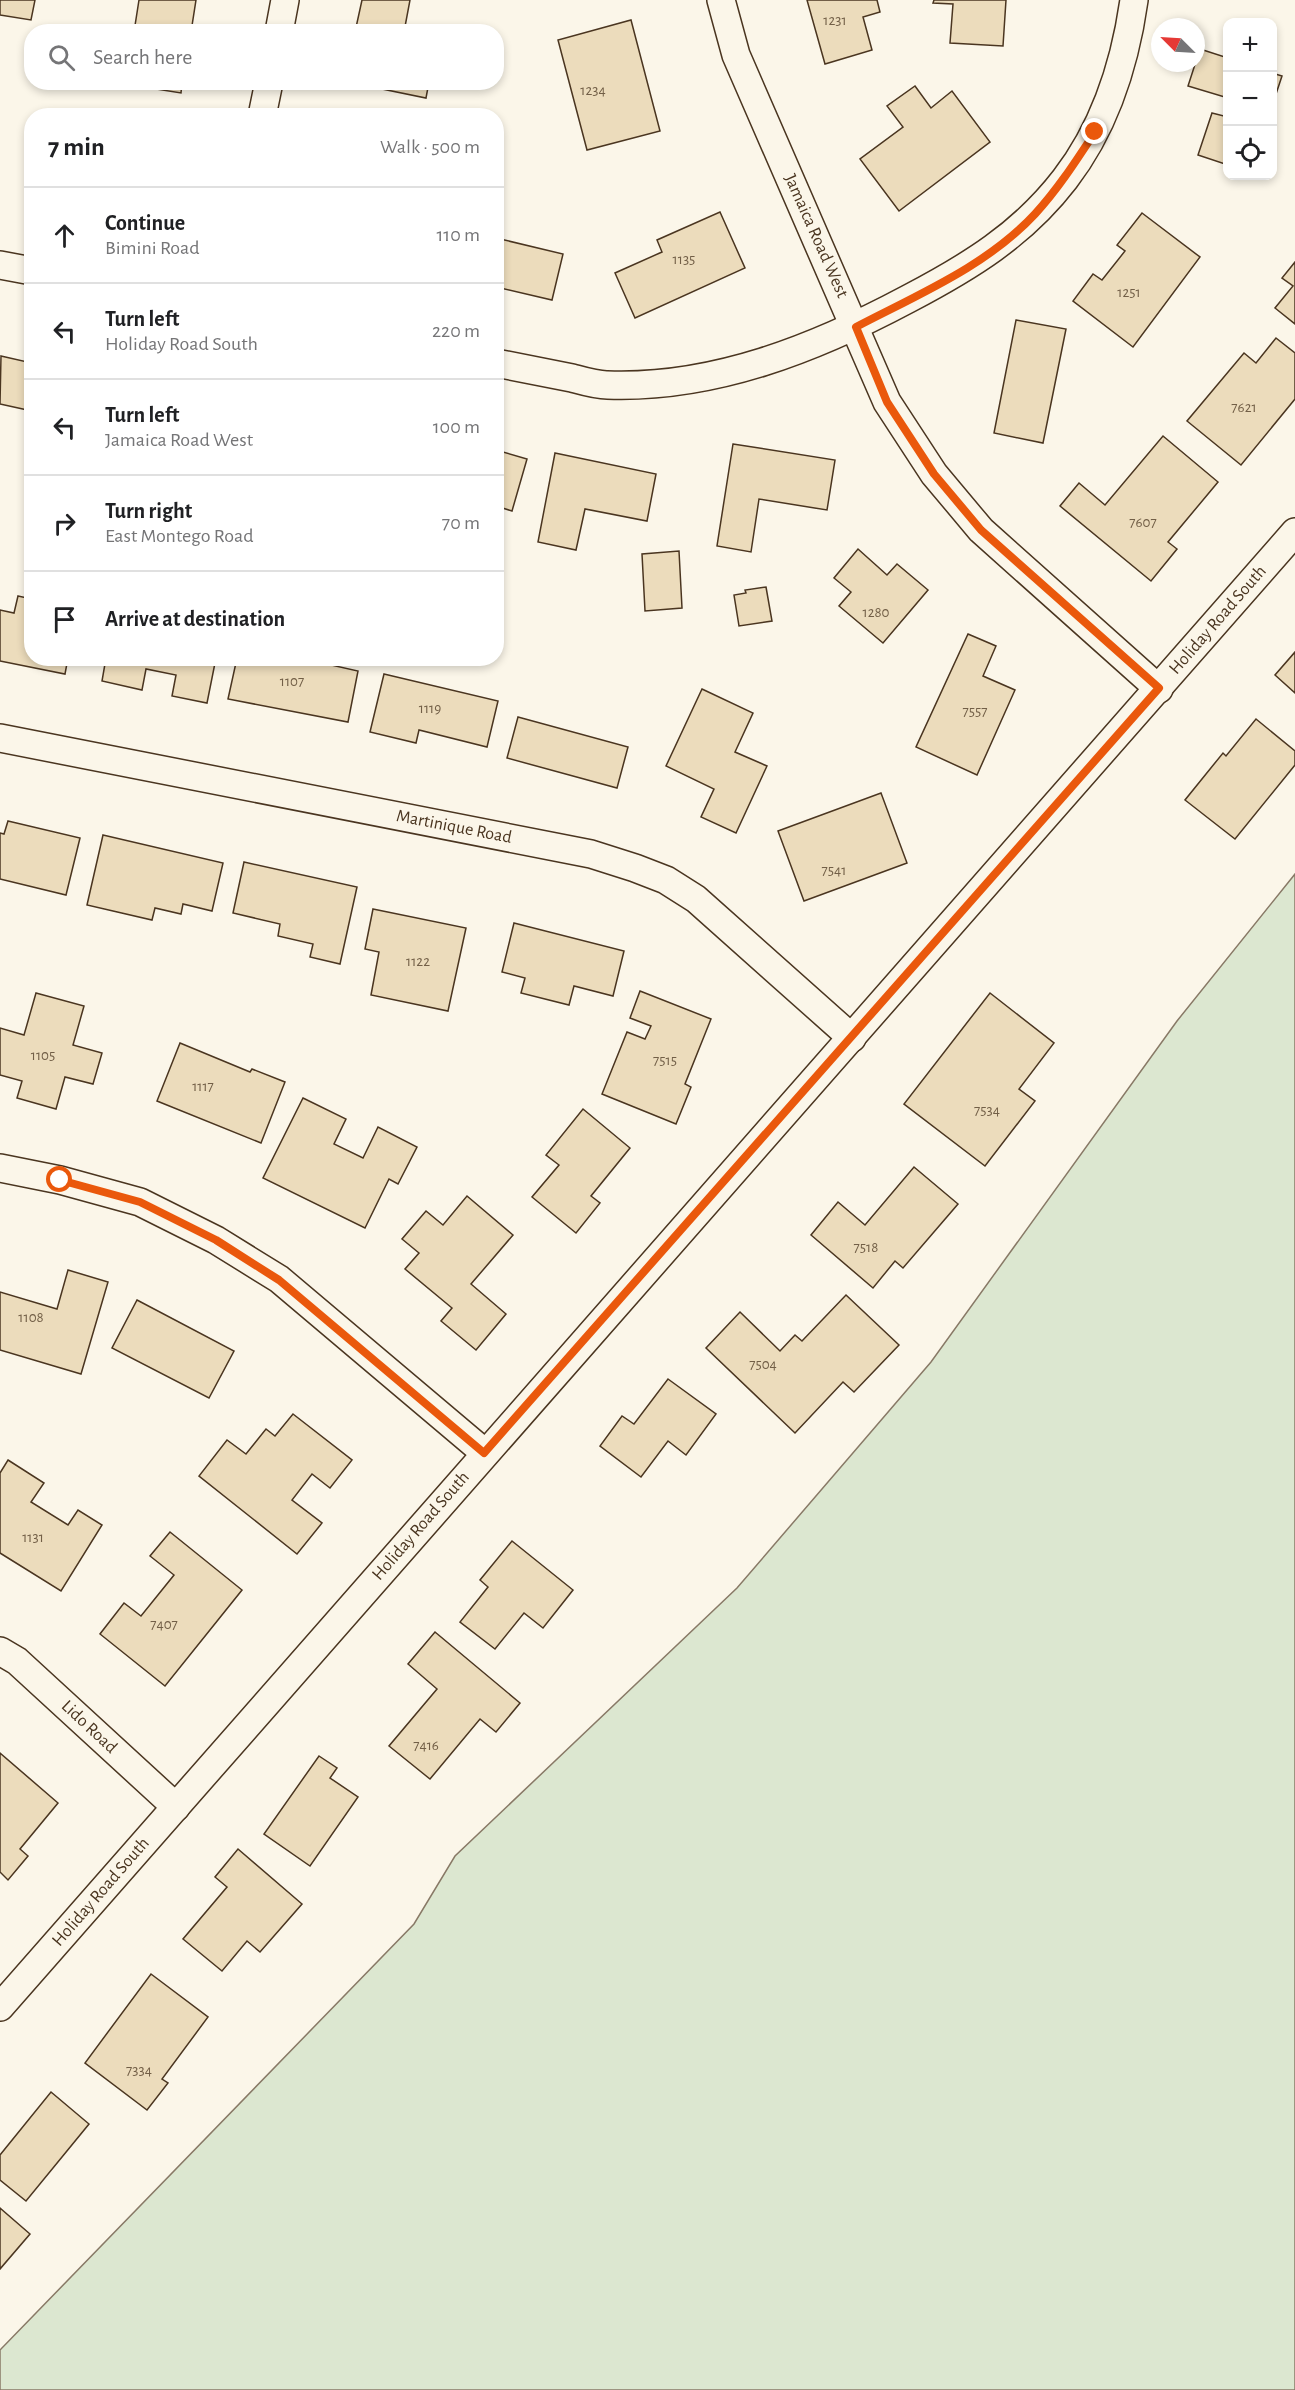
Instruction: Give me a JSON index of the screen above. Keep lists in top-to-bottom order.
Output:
{
  "streets": {
    "street": [
      "Jamaica Road West",
      "Holiday Road South",
      "Martinique Road",
      "Lido Road"
    ]
  },
  "crossings": [
    ["Jamaica Road West", "Holiday Road South"],
    ["Holiday Road South", "Martinique Road"],
    ["Holiday Road South", "Lido Road"]
  ],
  "house_numbers": [
    "1231",
    "1234",
    "1135",
    "1251",
    "7621",
    "7607",
    "1280",
    "1107",
    "1119",
    "7557",
    "7541",
    "1122",
    "1105",
    "7515",
    "1117",
    "7534",
    "7518",
    "1108",
    "7504",
    "1131",
    "7407",
    "7416",
    "7334"
  ],
  "north": "top left",
  "page": {
    "map_buttons": ["+", "−"],
    "search": "Search here",
    "heading": ["7 min", "Walk · 500 m"],
    "list": [
      ["Continue", "Bimini Road", "110 m"],
      ["Turn left", "Holiday Road South", "220 m"],
      ["Turn left", "Jamaica Road West", "100 m"],
      ["Turn right", "East Montego Road", "70 m"],
      "Arrive at destination"
    ]
  }
}
